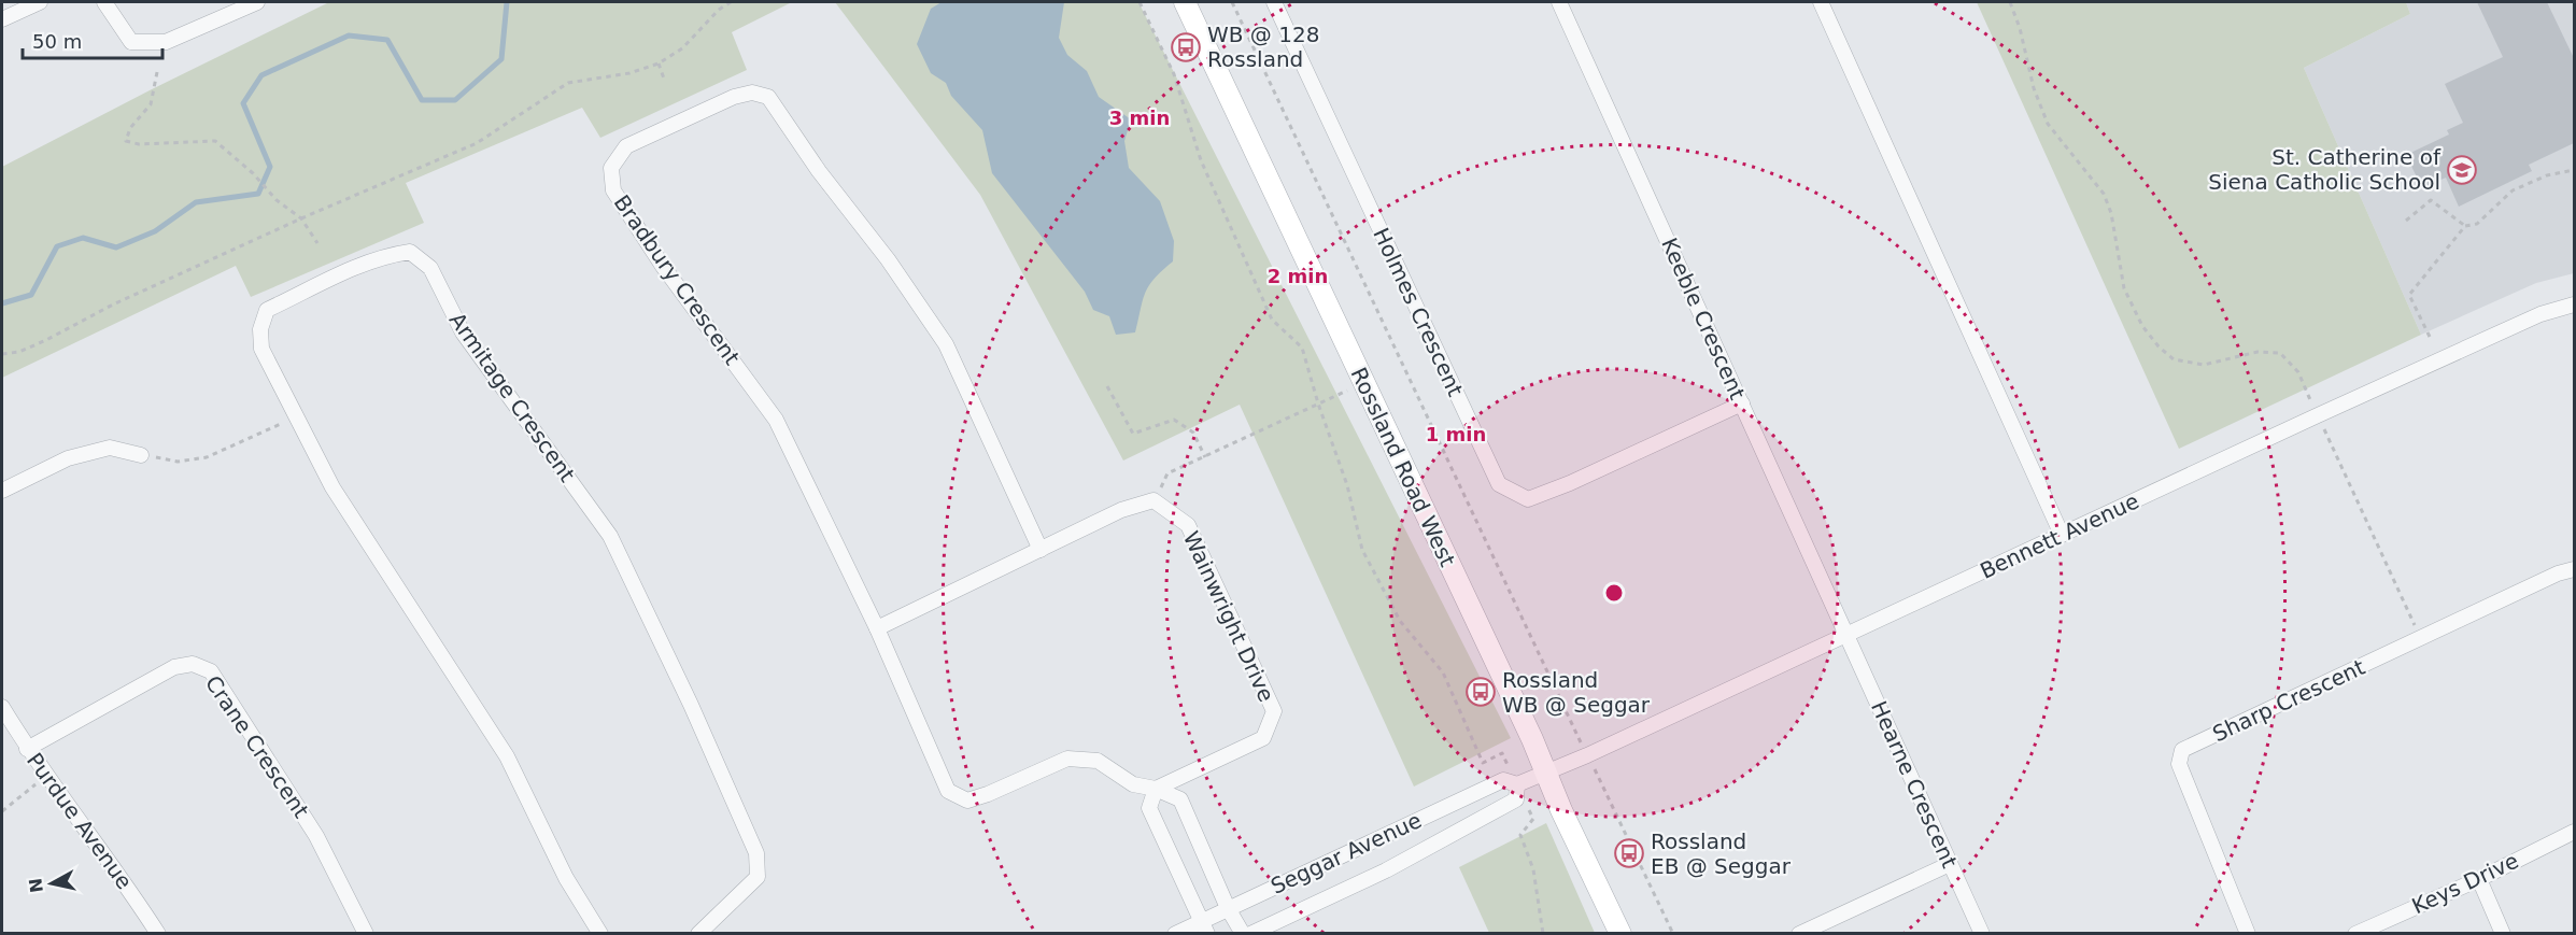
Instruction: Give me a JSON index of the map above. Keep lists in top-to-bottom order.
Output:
{
  "streets": {
    "main road": ["Rossland Road West"],
    "street": [
      "Bradbury Crescent",
      "Holmes Crescent",
      "Keeble Crescent",
      "Armitage Crescent",
      "Bennett Avenue",
      "Wainwright Drive",
      "Sharp Crescent",
      "Crane Crescent",
      "Hearne Crescent",
      "Purdue Avenue",
      "Seggar Avenue",
      "Keys Drive"
    ]
  },
  "crossings": [
    ["Bradbury Crescent", "Wainwright Drive"],
    ["Bradbury Crescent", "Seggar Avenue"],
    ["Holmes Crescent", "Keeble Crescent"],
    ["Keeble Crescent", "Bennett Avenue"],
    ["Keeble Crescent", "Hearne Crescent"],
    ["Rossland Road West", "Bennett Avenue"],
    ["Rossland Road West", "Seggar Avenue"],
    ["Bennett Avenue", "Hearne Crescent"],
    ["Bennett Avenue", "Seggar Avenue"],
    ["Crane Crescent", "Purdue Avenue"]
  ],
  "places": {
    "bus stop": ["WB @ 128 Rossland", "Rossland WB @ Seggar", "Rossland EB @ Seggar"],
    "school or university": ["St. Catherine of Siena Catholic School"]
  },
  "scale_bar": "50 m",
  "north": "left",
  "rings": ["3 min", "2 min", "1 min"]
}
